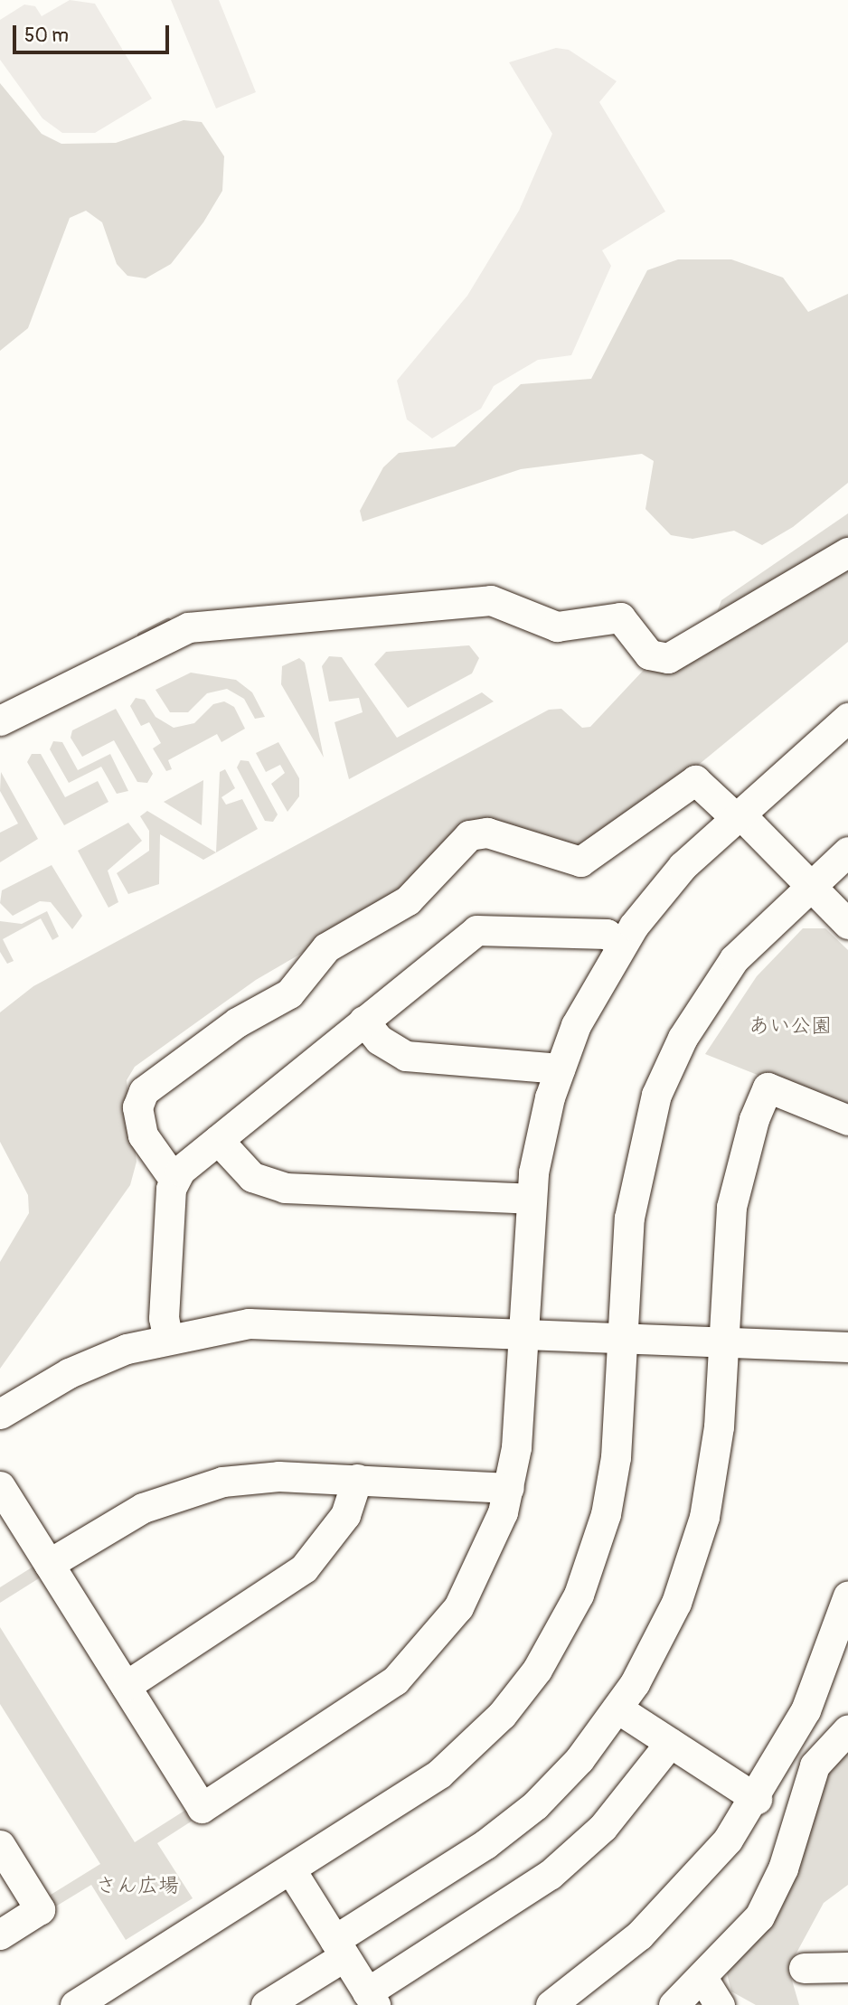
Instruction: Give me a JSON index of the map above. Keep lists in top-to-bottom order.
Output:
{
  "parks": ["あい公園", "さん広場"],
  "scale_bar": "50 m"
}
